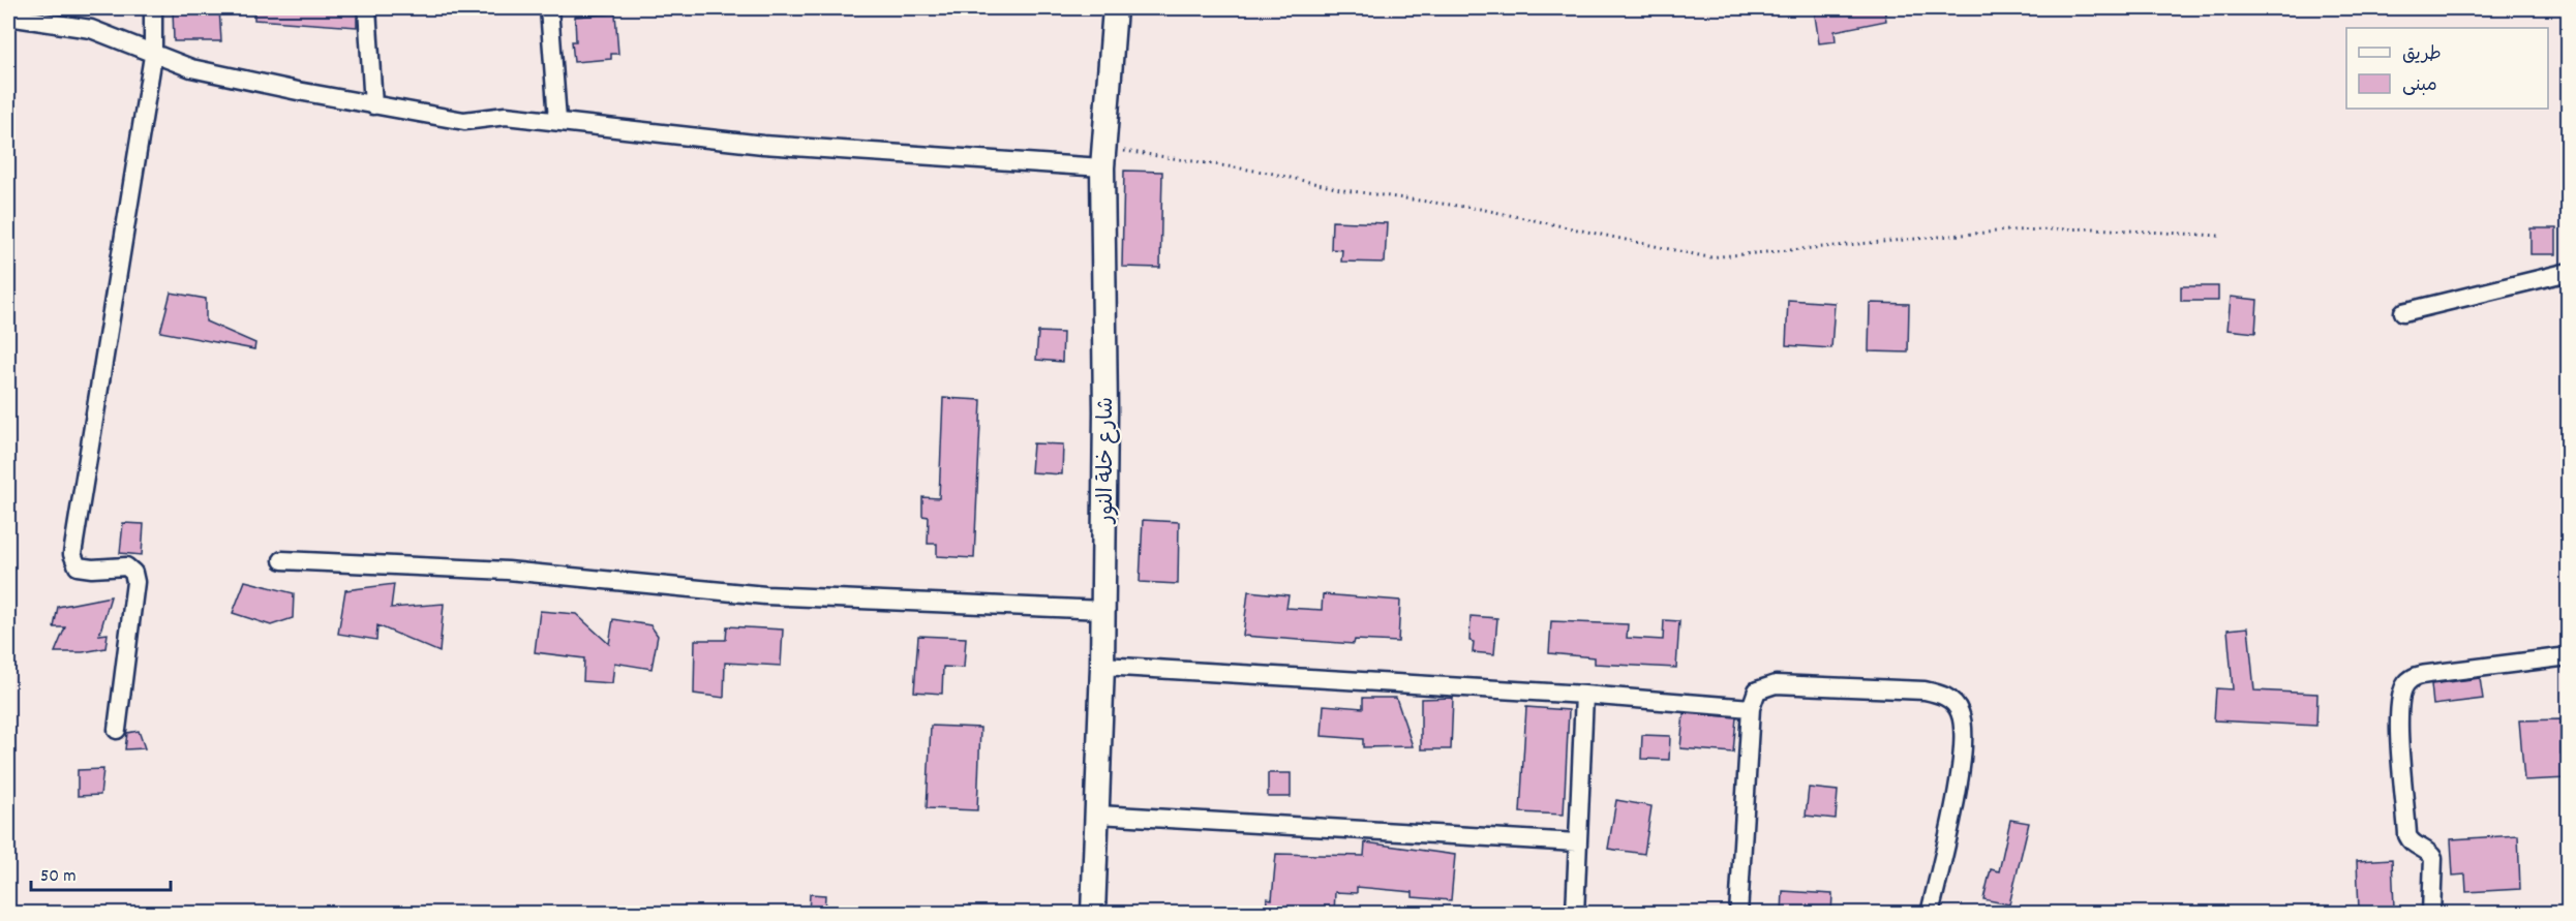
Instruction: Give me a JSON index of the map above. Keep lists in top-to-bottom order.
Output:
{
  "streets": {
    "street": ["شارع خلة النور"]
  },
  "legend": ["طريق", "مبنى"],
  "scale_bar": "50 m"
}
